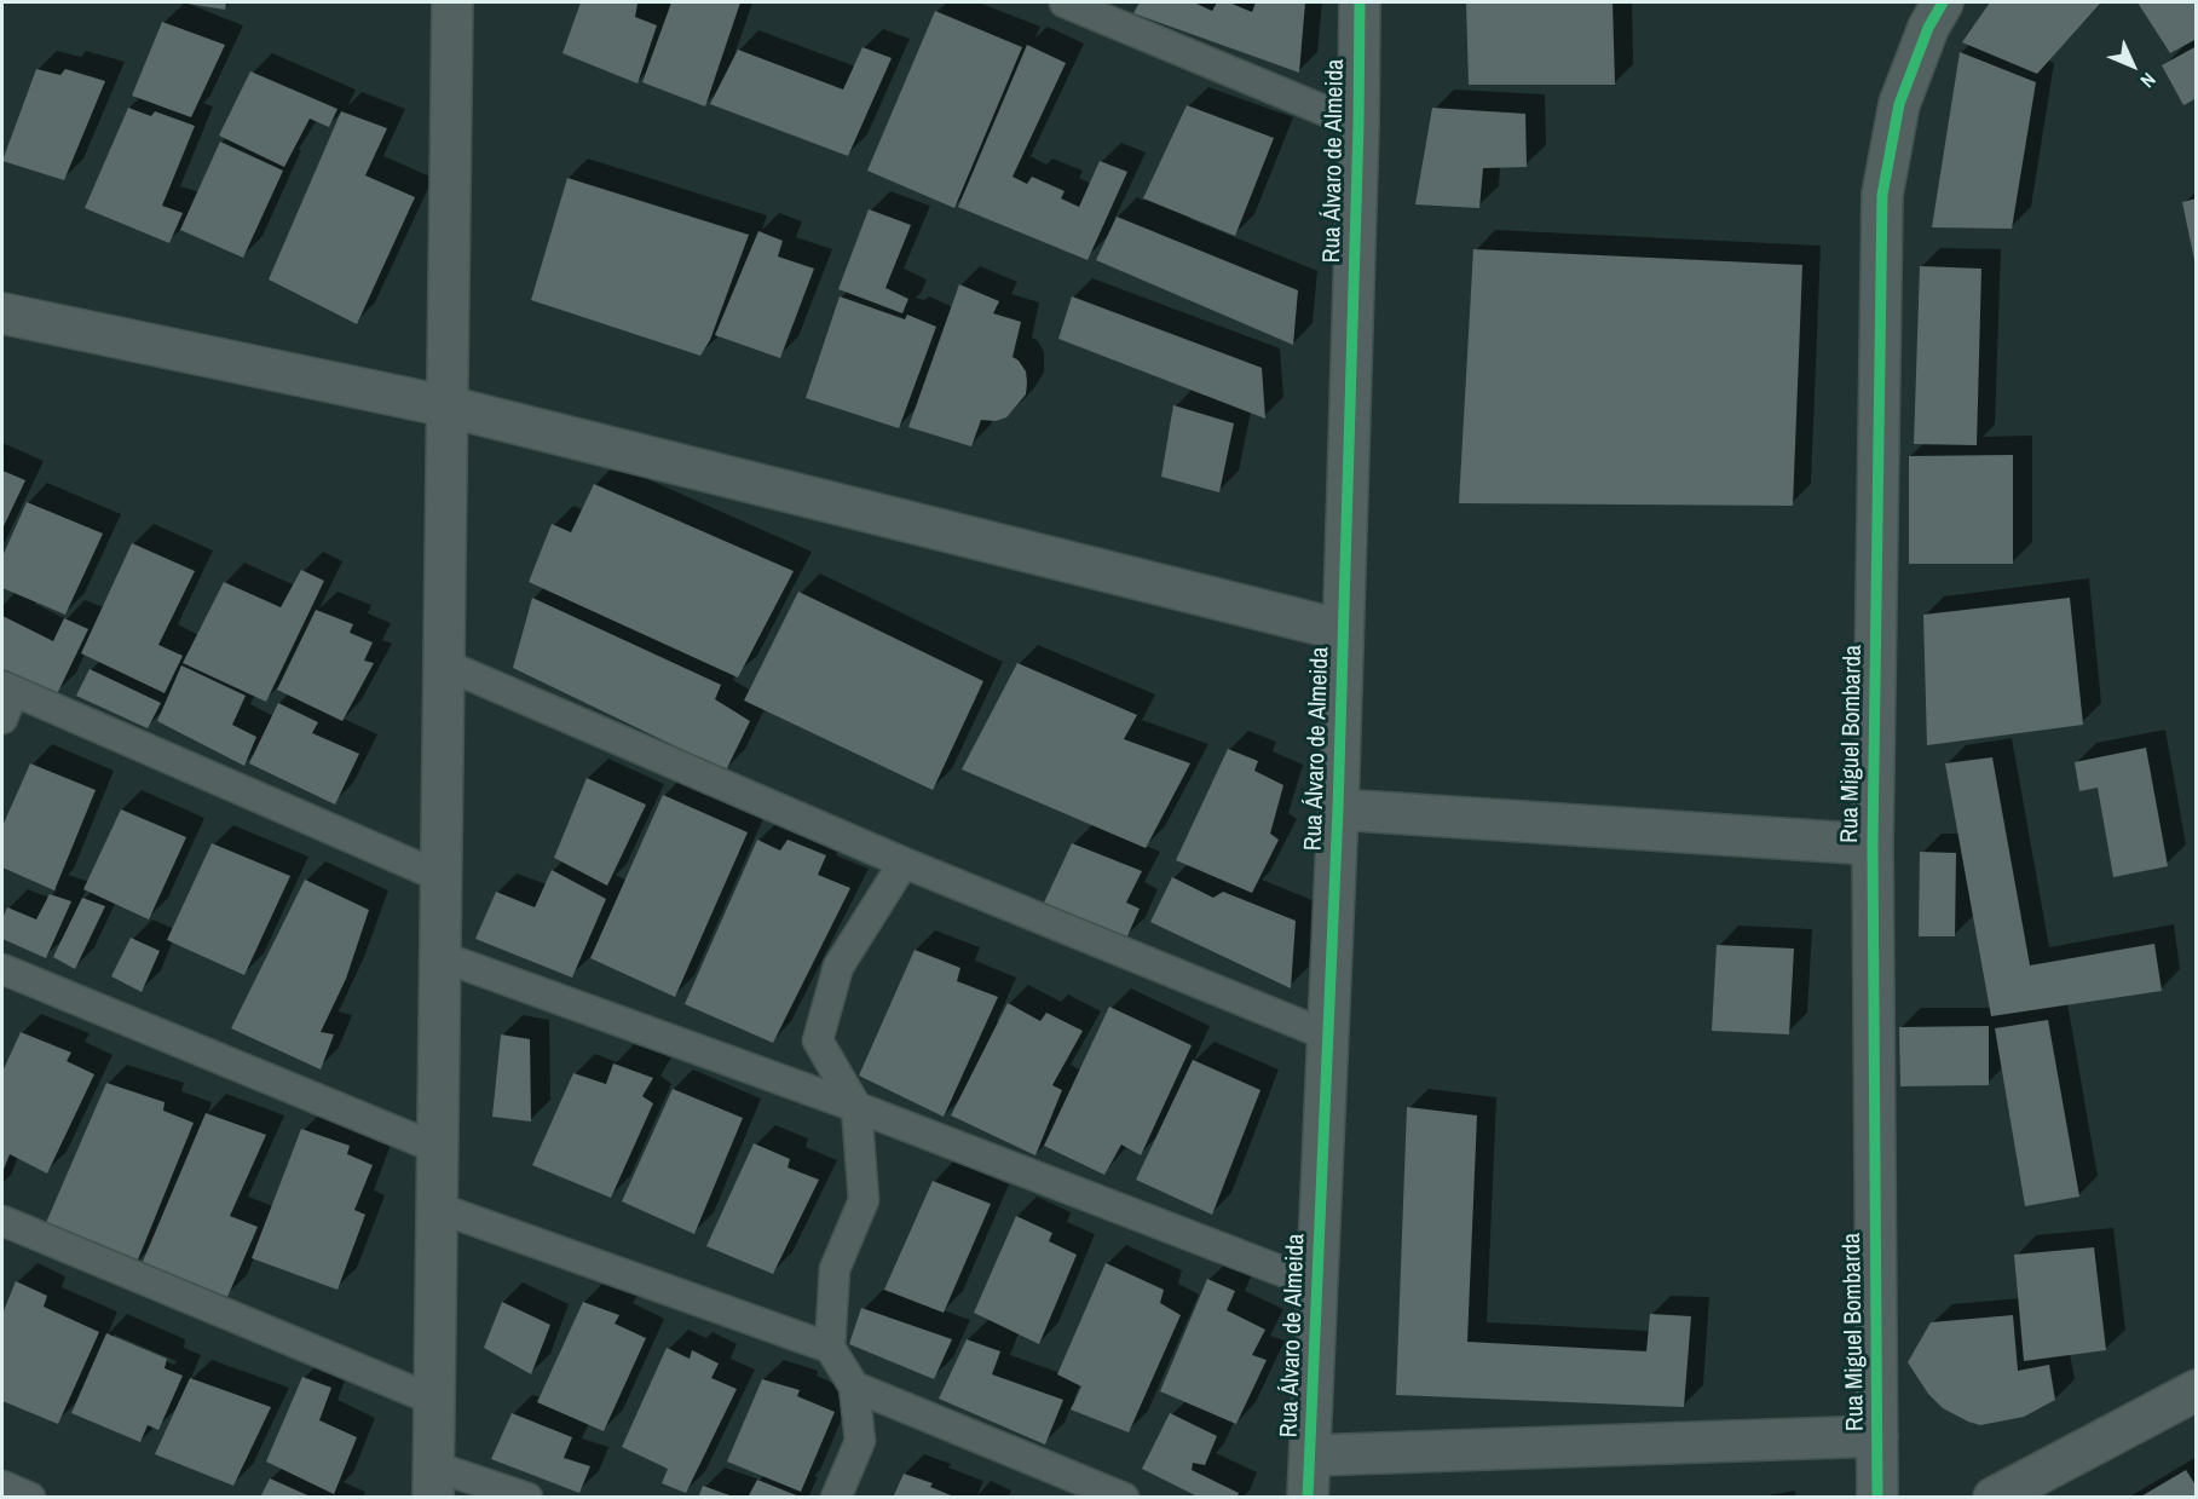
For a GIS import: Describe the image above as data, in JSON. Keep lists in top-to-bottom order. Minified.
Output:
{"streets":{"street":["Rua Álvaro de Almeida","Rua Miguel Bombarda"]},"north":"bottom right"}
